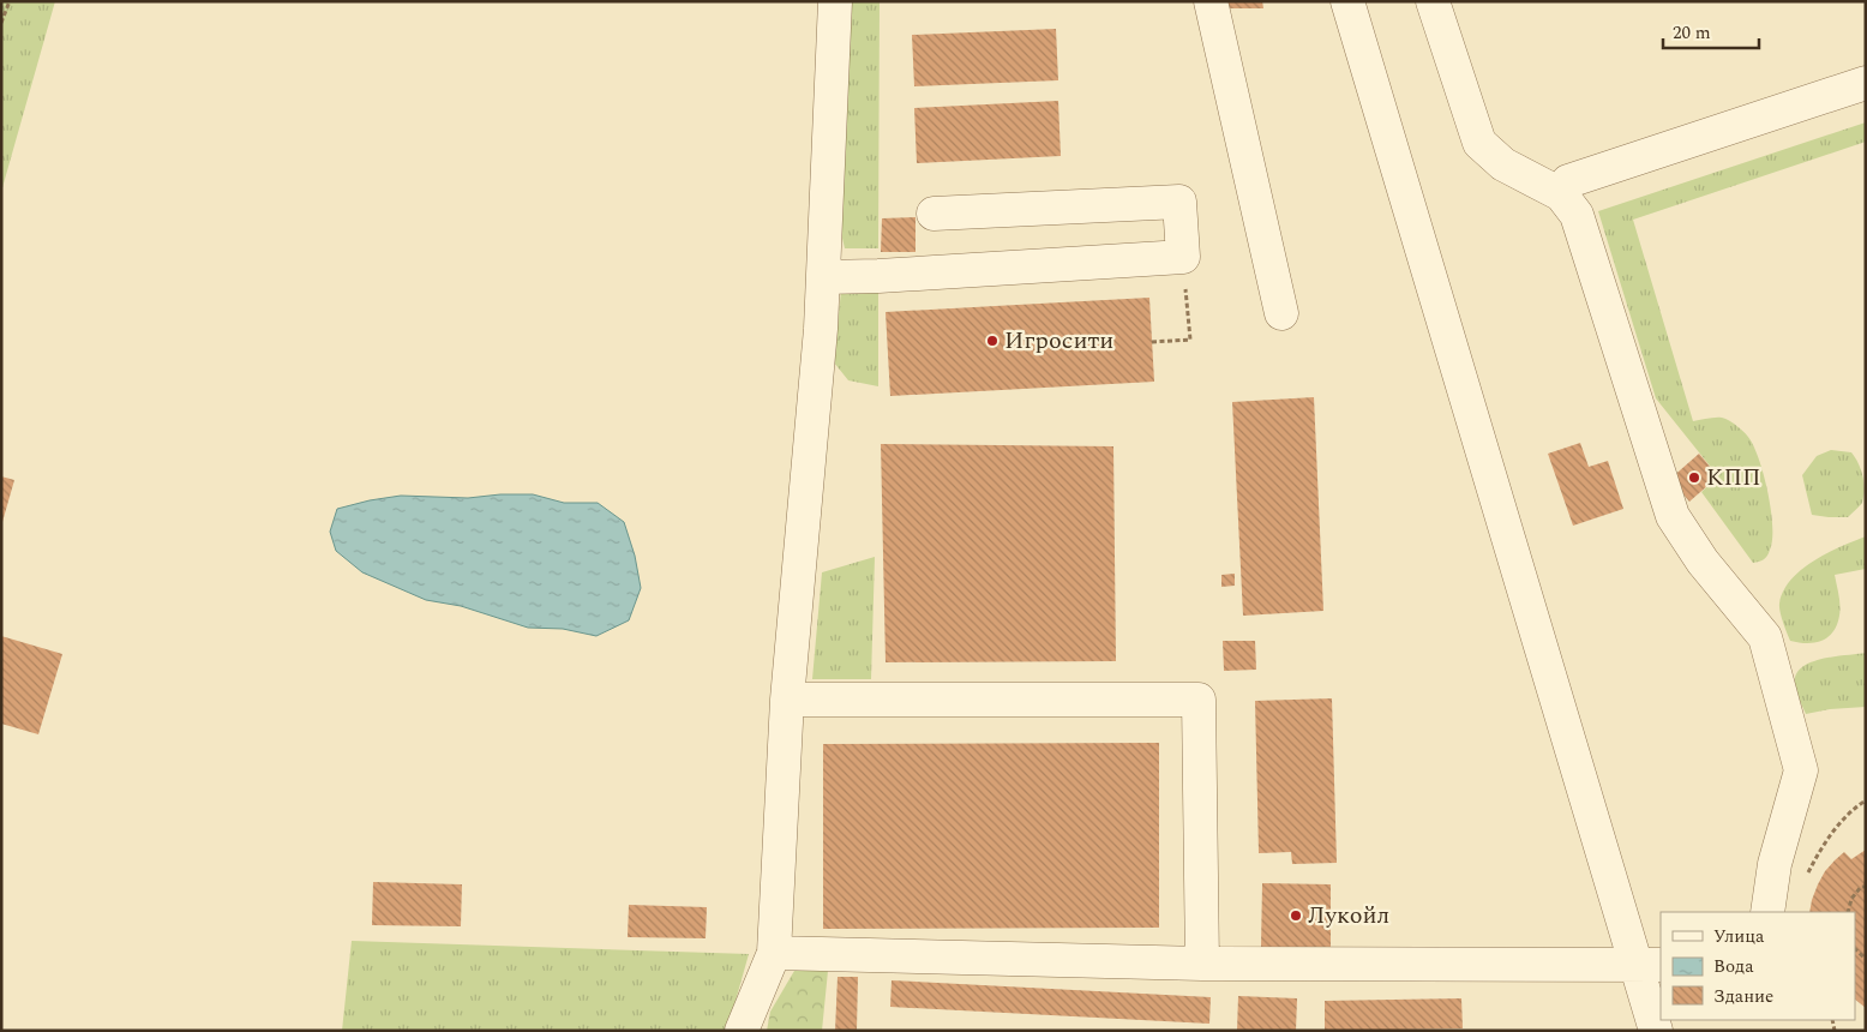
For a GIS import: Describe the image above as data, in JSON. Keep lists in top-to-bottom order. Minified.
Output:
{"places":["Игросити","КПП","Лукойл"],"legend":["Улица","Вода","Здание"],"scale_bar":"20 m"}
